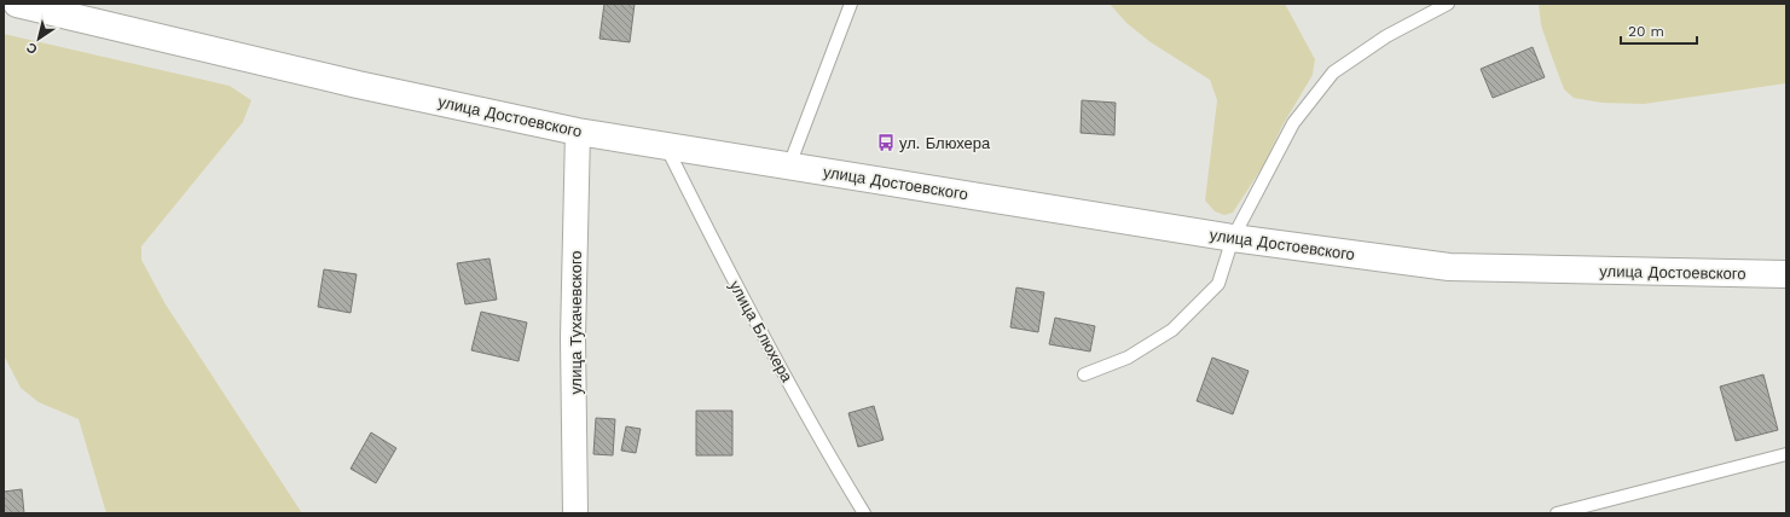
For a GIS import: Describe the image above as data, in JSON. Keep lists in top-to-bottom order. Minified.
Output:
{"streets":{"main road":["улица Достоевского"],"street":["улица Тухачевского"],"lane":["улица Блюхера"]},"crossings":[["улица Достоевского","улица Тухачевского"],["улица Достоевского","улица Блюхера"]],"places":{"bus stop":["ул. Блюхера"]},"scale_bar":"20 m","north":"bottom left"}
